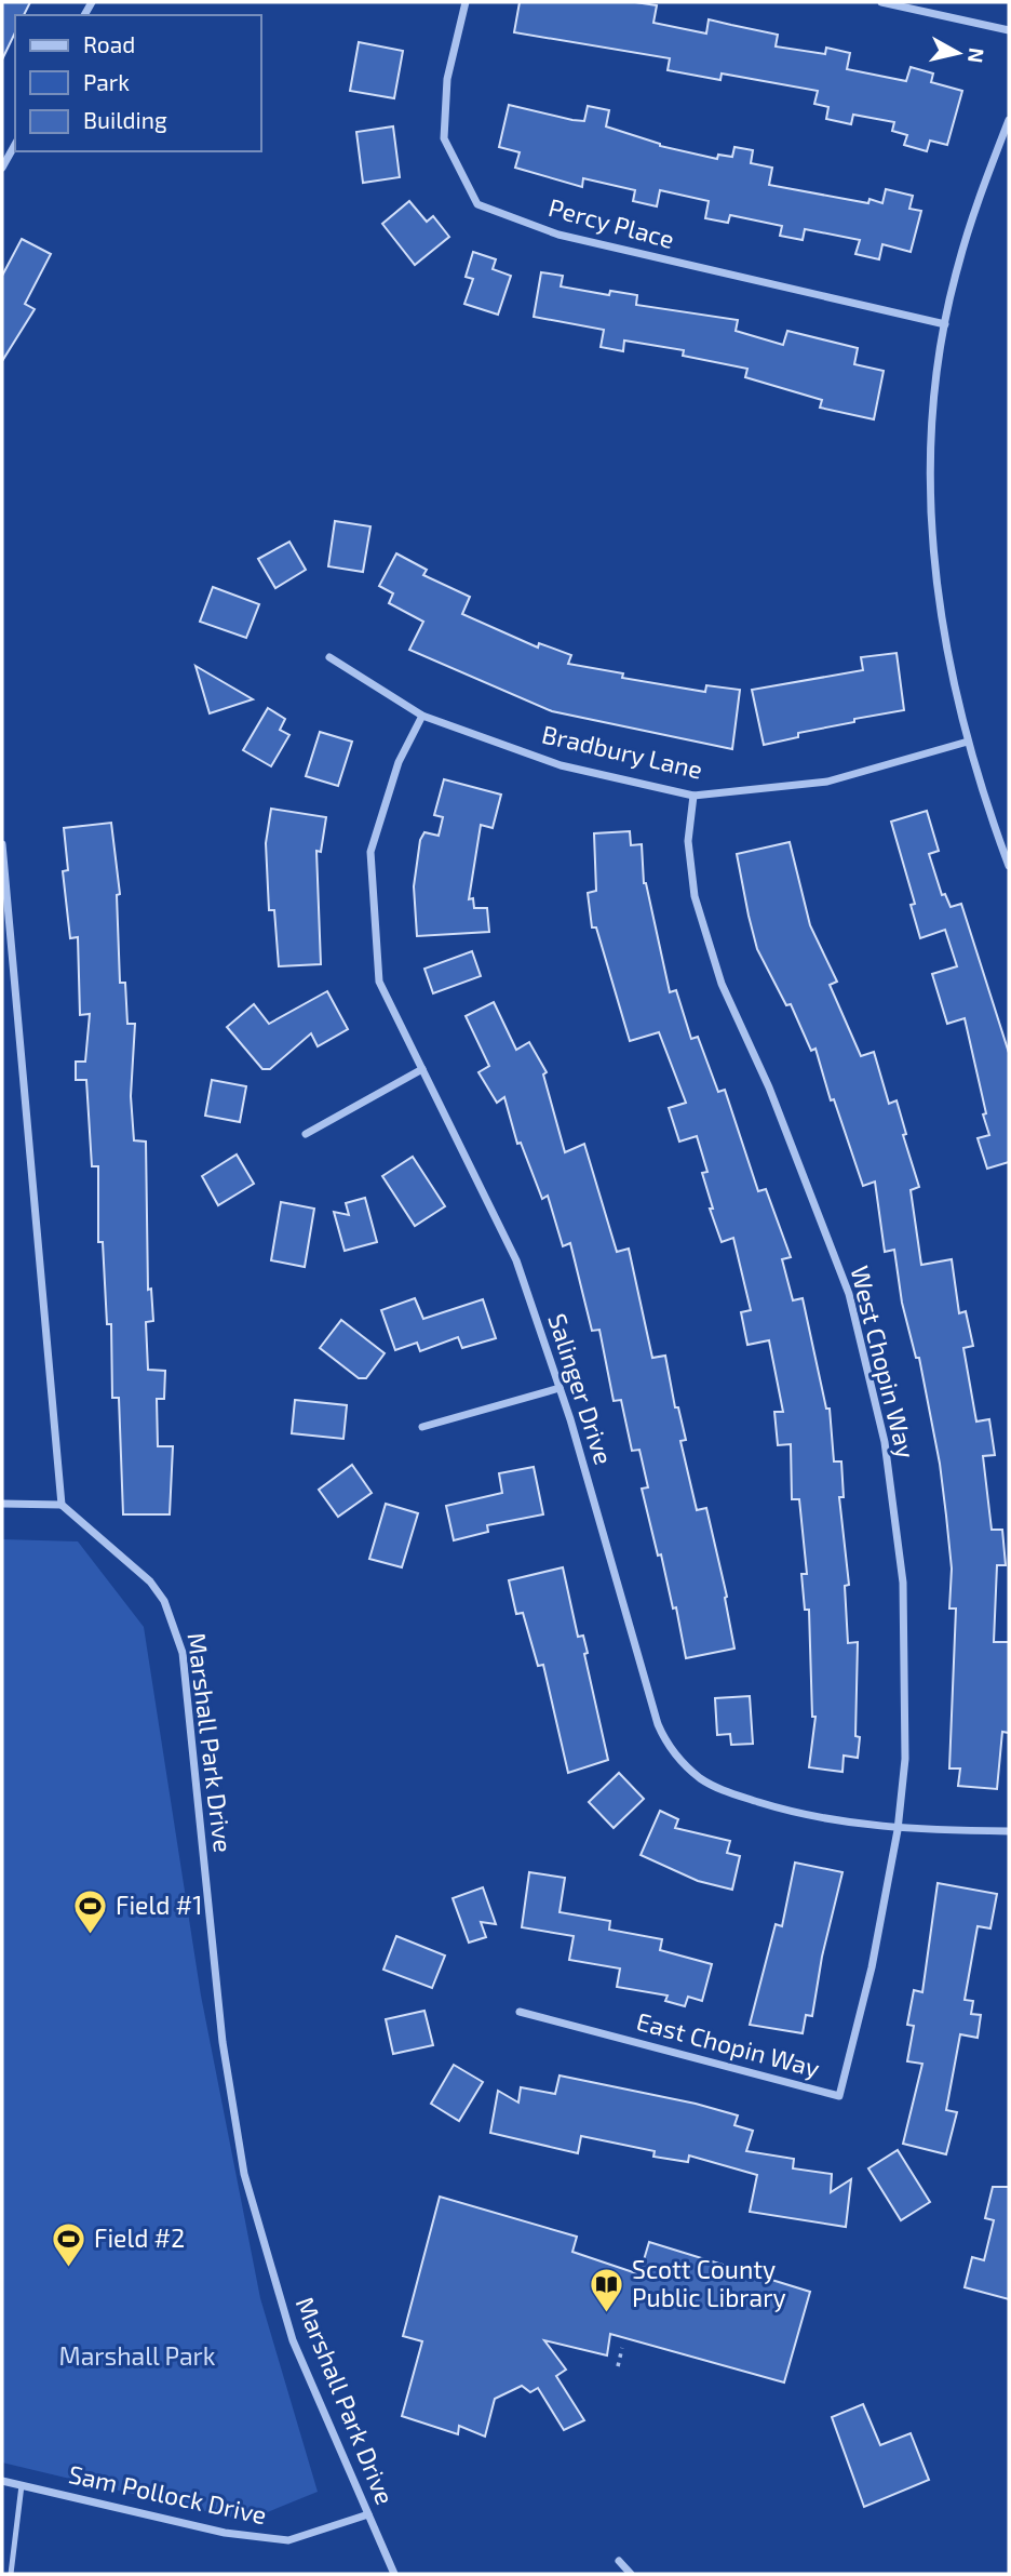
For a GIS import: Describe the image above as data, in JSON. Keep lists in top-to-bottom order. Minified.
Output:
{"streets":{"street":["Percy Place","Bradbury Lane","West Chopin Way","Salinger Drive","Marshall Park Drive","East Chopin Way","Sam Pollock Drive"]},"crossings":[["Bradbury Lane","West Chopin Way"],["Bradbury Lane","Salinger Drive"],["West Chopin Way","Salinger Drive"],["West Chopin Way","East Chopin Way"],["Salinger Drive","East Chopin Way"],["Marshall Park Drive","Sam Pollock Drive"]],"parks":["Marshall Park"],"places":{"sports":["Field #1","Field #2"],"library":["Scott County Public Library"]},"legend":["Road","Park","Building"],"north":"right"}
